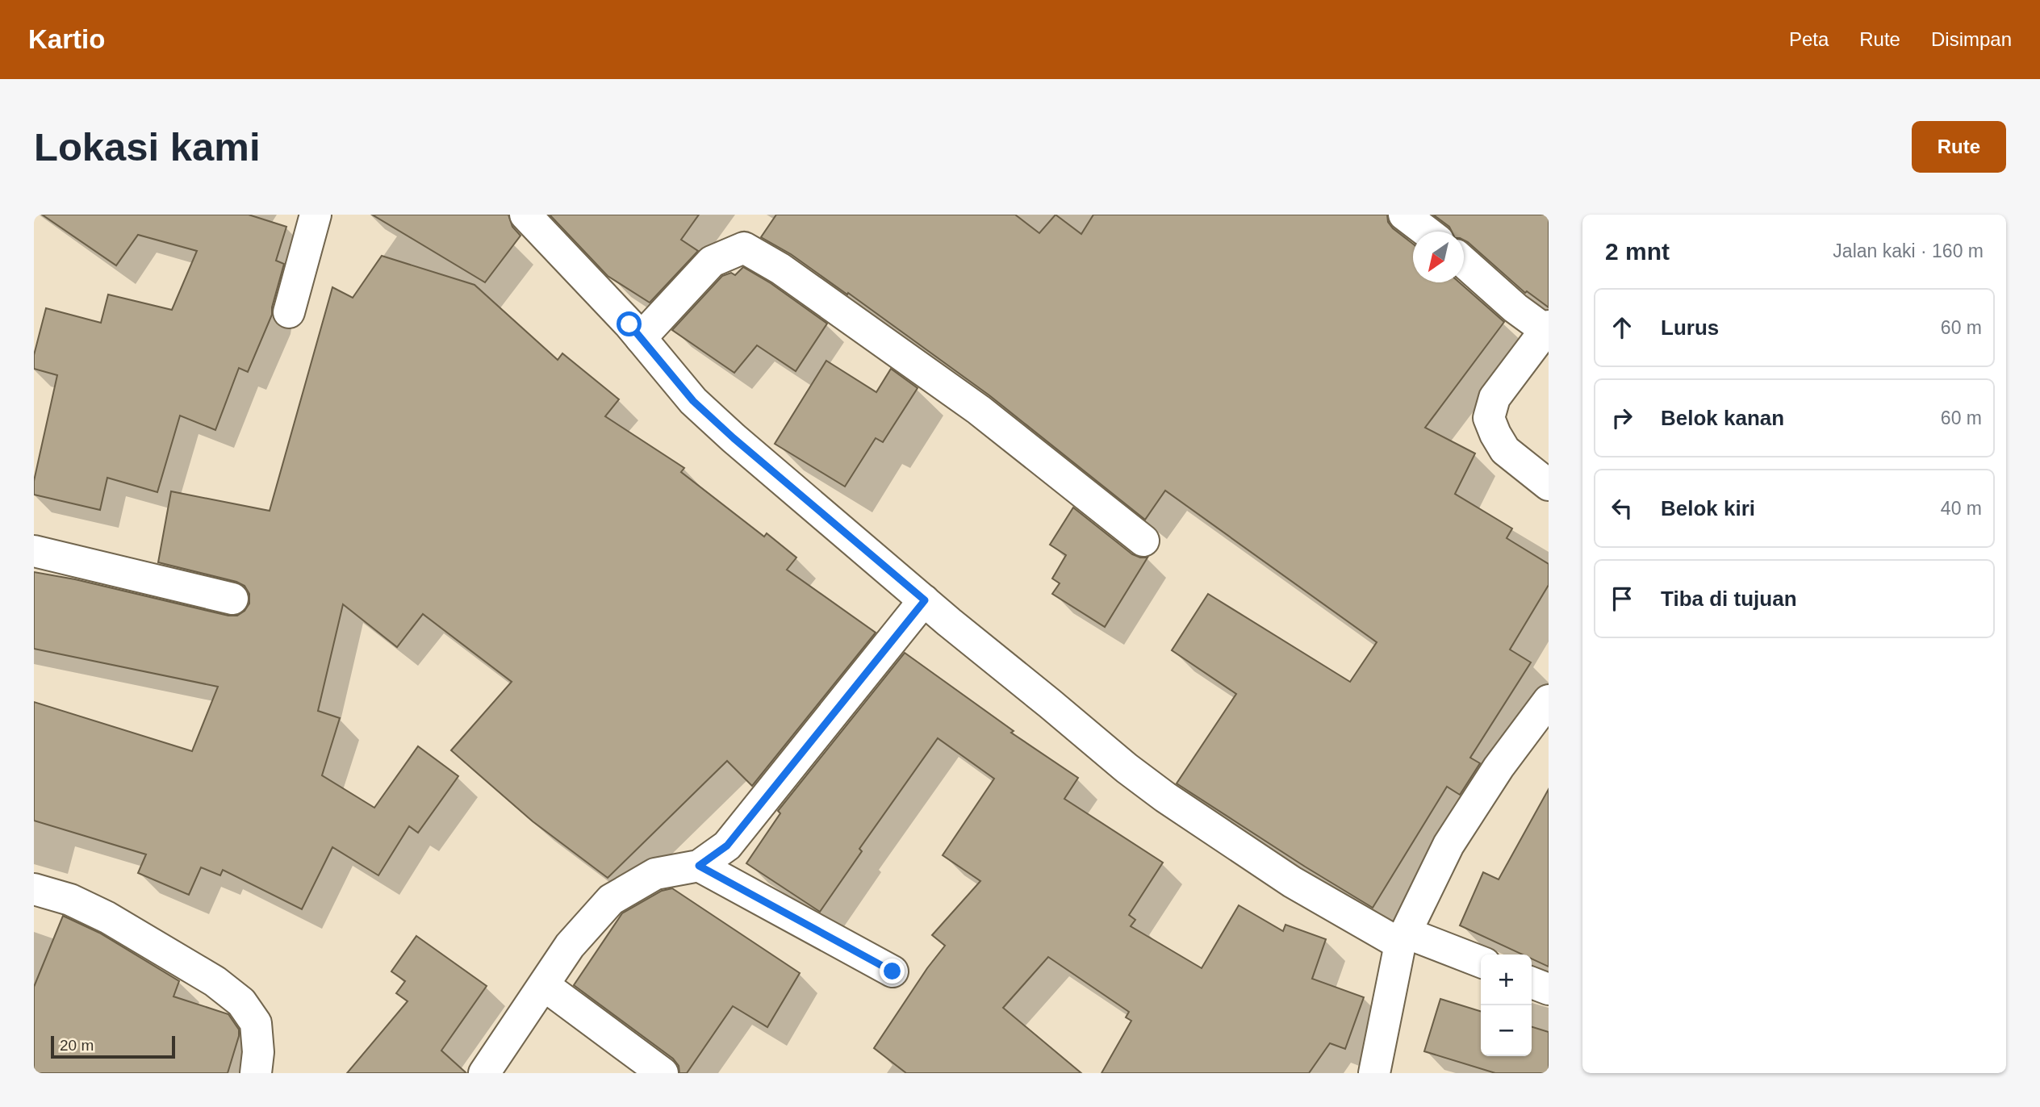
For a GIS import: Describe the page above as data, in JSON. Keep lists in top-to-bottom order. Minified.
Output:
{"scale_bar":"20 m","north":"bottom left","page":{"header":"Kartio","nav":["Peta","Rute","Disimpan"],"buttons":"Rute","title":"Lokasi kami","heading":["2 mnt","Jalan kaki · 160 m"],"list":[["Lurus","60 m"],["Belok kanan","60 m"],["Belok kiri","40 m"],"Tiba di tujuan"],"map_buttons":["+","−"],"scale":"20 m"}}
